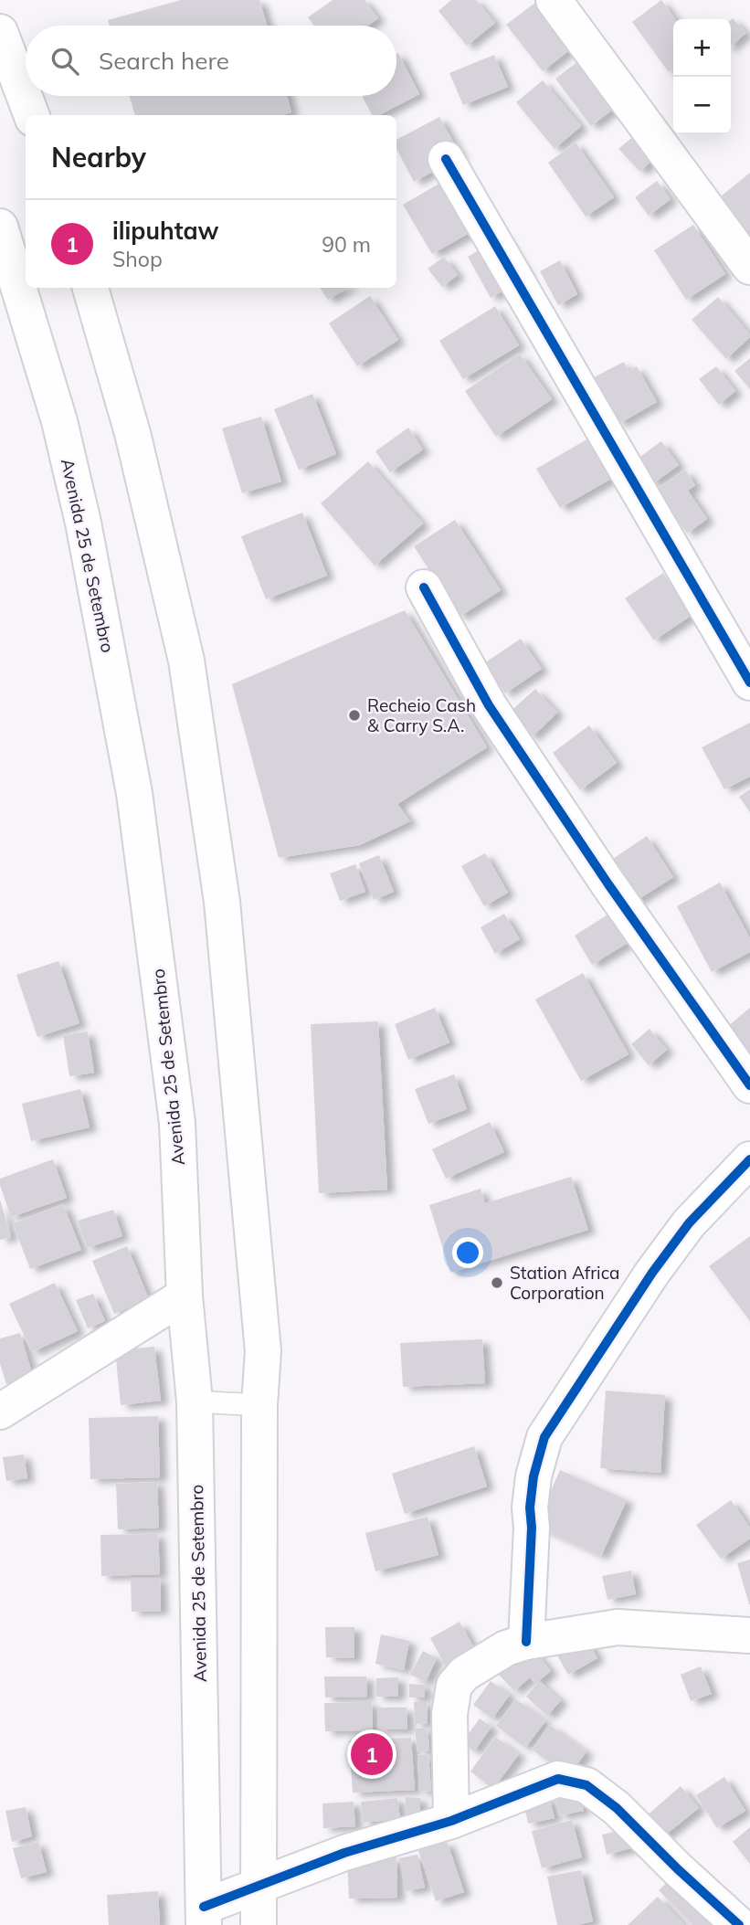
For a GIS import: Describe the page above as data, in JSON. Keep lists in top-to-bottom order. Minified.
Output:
{"streets":{"main road":["Avenida 25 de Setembro"]},"places":["Recheio Cash & Carry S.A.","Station Africa Corporation"],"page":{"map_buttons":["+","−"],"search":"Search here","heading":"Nearby","list":[{"mark":"1","name":"ilipuhtaw","note":"Shop","value":"90 m"}],"pins":"1"}}
